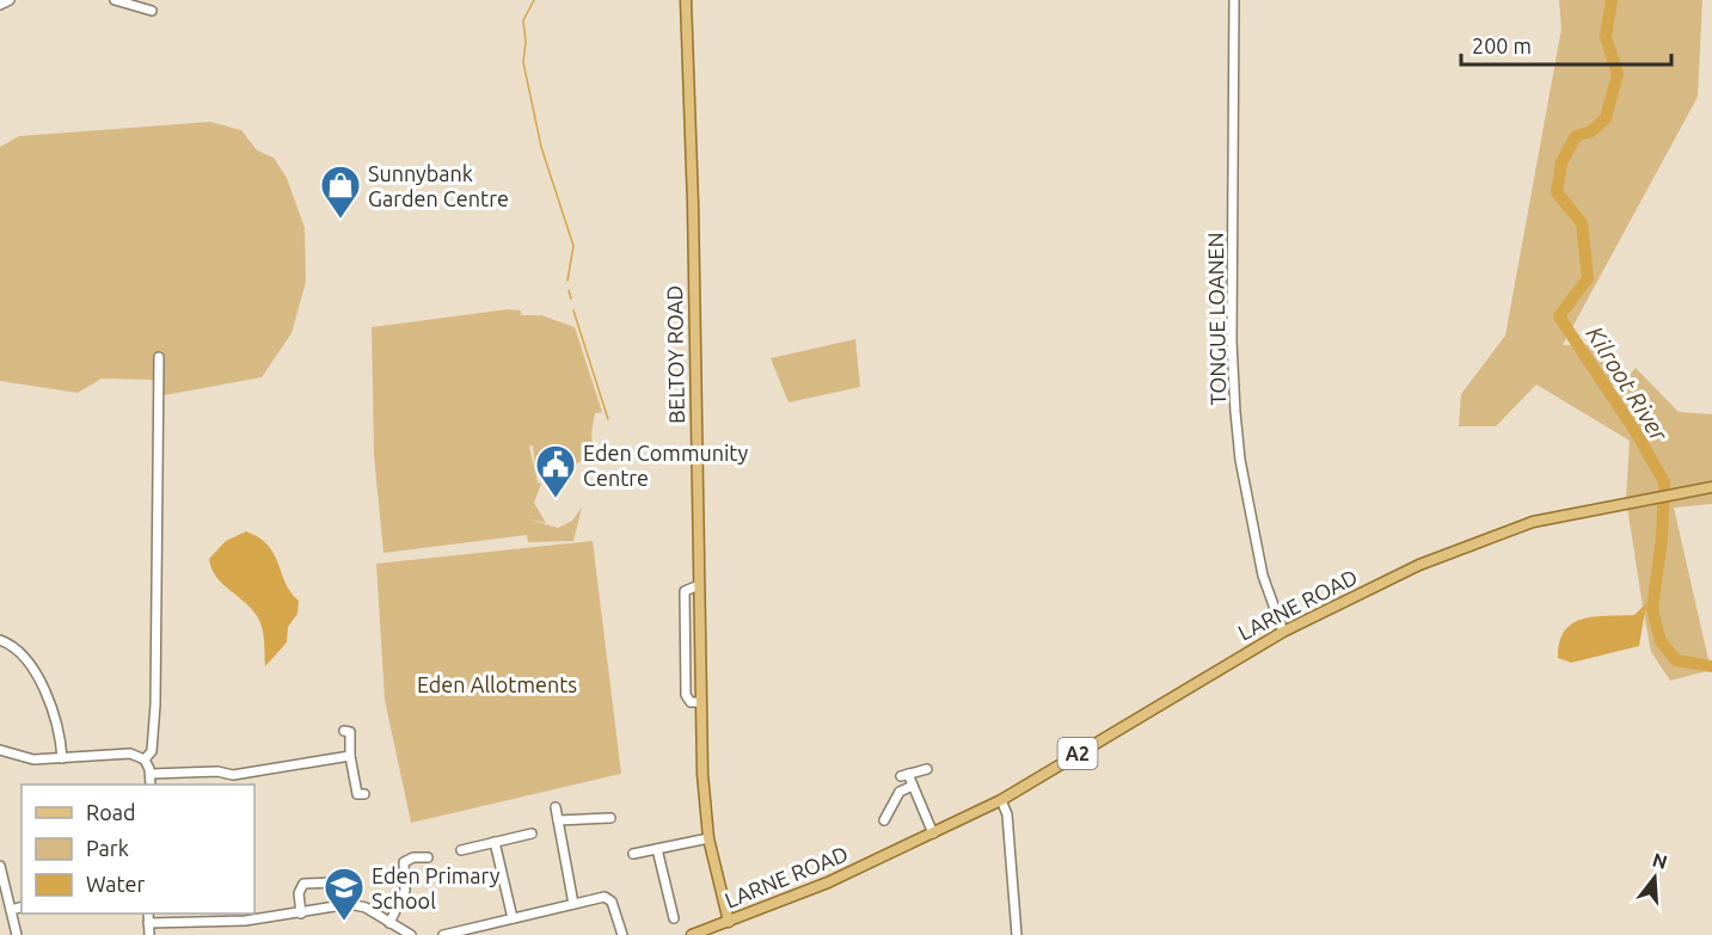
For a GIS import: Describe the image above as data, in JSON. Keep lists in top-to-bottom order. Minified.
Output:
{"streets":{"main road":["BELTOY ROAD","LARNE ROAD","A2"],"street":["TONGUE LOANEN"]},"crossings":[["TONGUE LOANEN","LARNE ROAD"],["BELTOY ROAD","LARNE ROAD"]],"water":["Kilroot River"],"parks":["Eden Allotments"],"places":{"shop":["Sunnybank Garden Centre"],"public building":["Eden Community Centre"],"school or university":["Eden Primary School"]},"legend":["Road","Park","Water"],"scale_bar":"200 m","north":"top"}
